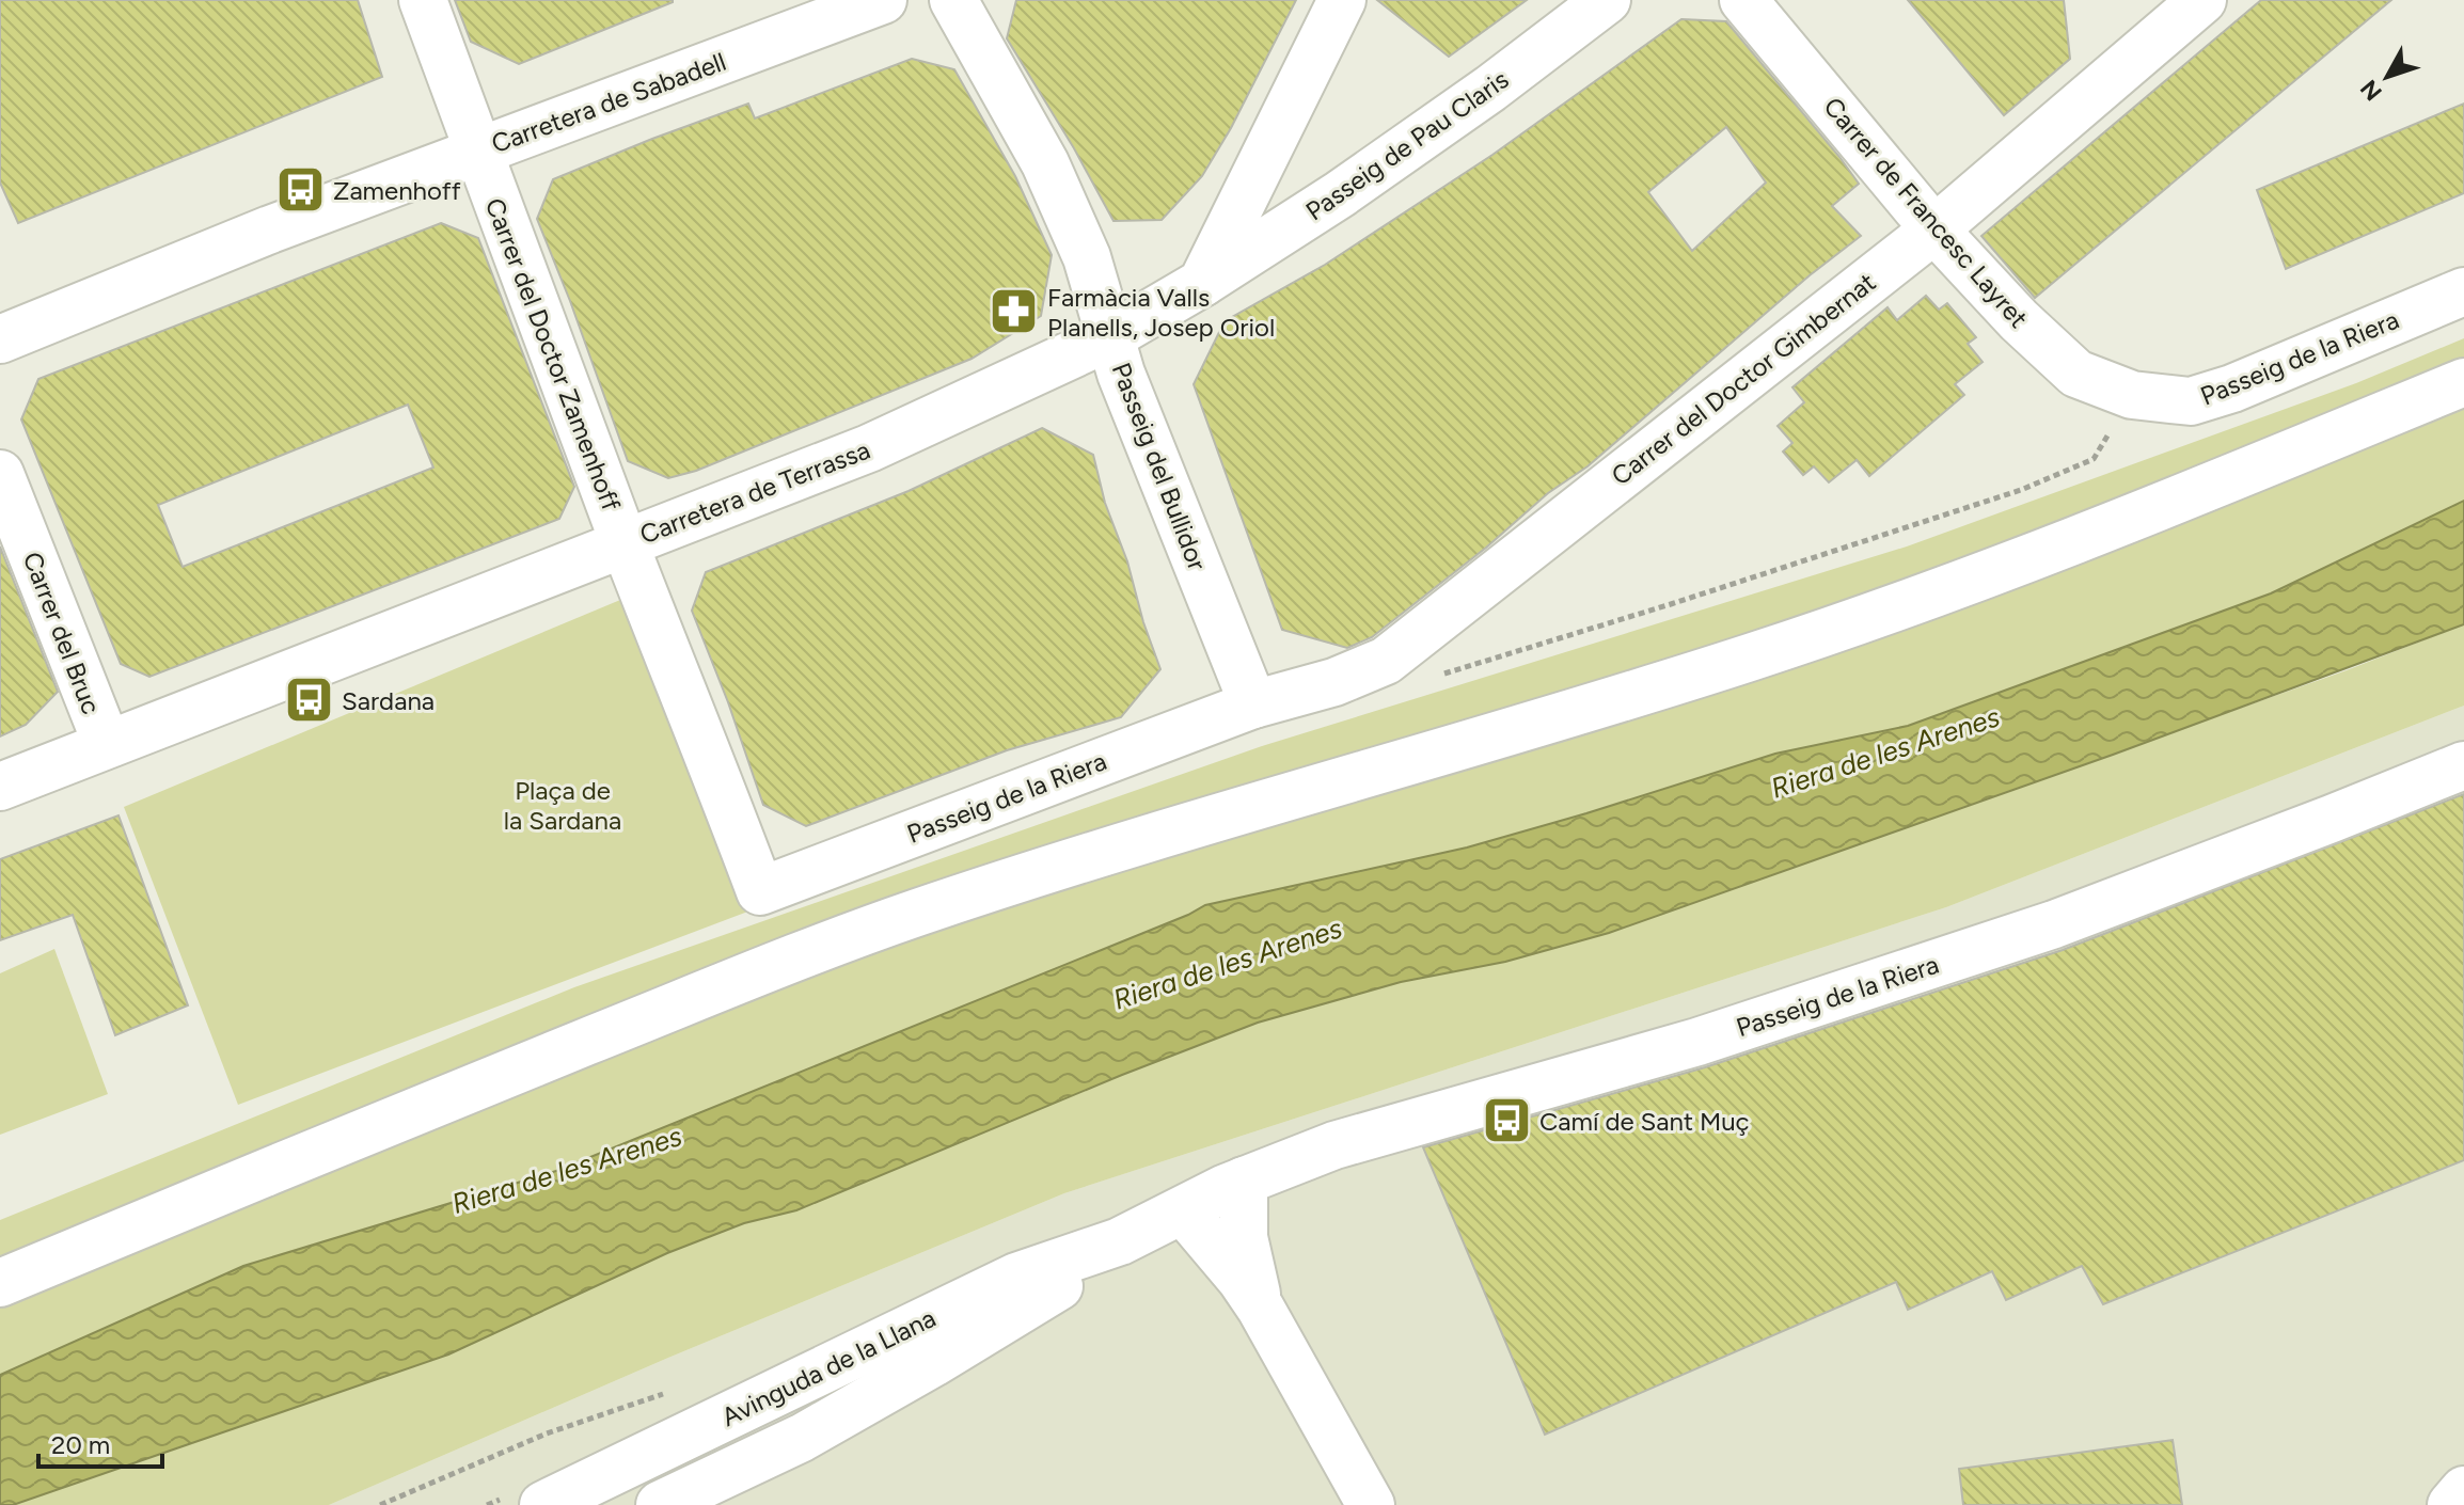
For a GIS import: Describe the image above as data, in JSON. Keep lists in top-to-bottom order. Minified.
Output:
{"streets":{"street":["Carretera de Sabadell","Passeig de Pau Claris","Carrer de Francesc Layret","Carrer del Doctor Zamenhoff","Passeig de la Riera","Carrer del Doctor Gimbernat","Passeig del Bullidor","Carretera de Terrassa","Carrer del Bruc","Avinguda de la Llana"]},"crossings":[["Carretera de Sabadell","Carrer del Doctor Zamenhoff"],["Passeig de Pau Claris","Carretera de Terrassa"],["Carrer de Francesc Layret","Passeig de la Riera"],["Carrer de Francesc Layret","Carrer del Doctor Gimbernat"],["Carrer del Doctor Zamenhoff","Passeig de la Riera"],["Carrer del Doctor Zamenhoff","Carretera de Terrassa"],["Passeig de la Riera","Carrer del Doctor Gimbernat"],["Passeig de la Riera","Passeig del Bullidor"],["Passeig de la Riera","Avinguda de la Llana"],["Carrer del Doctor Gimbernat","Passeig del Bullidor"],["Passeig del Bullidor","Carretera de Terrassa"],["Carretera de Terrassa","Carrer del Bruc"]],"water":["Riera de les Arenes"],"parks":["Plaça de la Sardana"],"places":{"bus stop":["Zamenhoff","Sardana","Camí de Sant Muç"],"pharmacy":["Farmàcia Valls Planells, Josep Oriol"]},"scale_bar":"20 m","north":"bottom left"}
